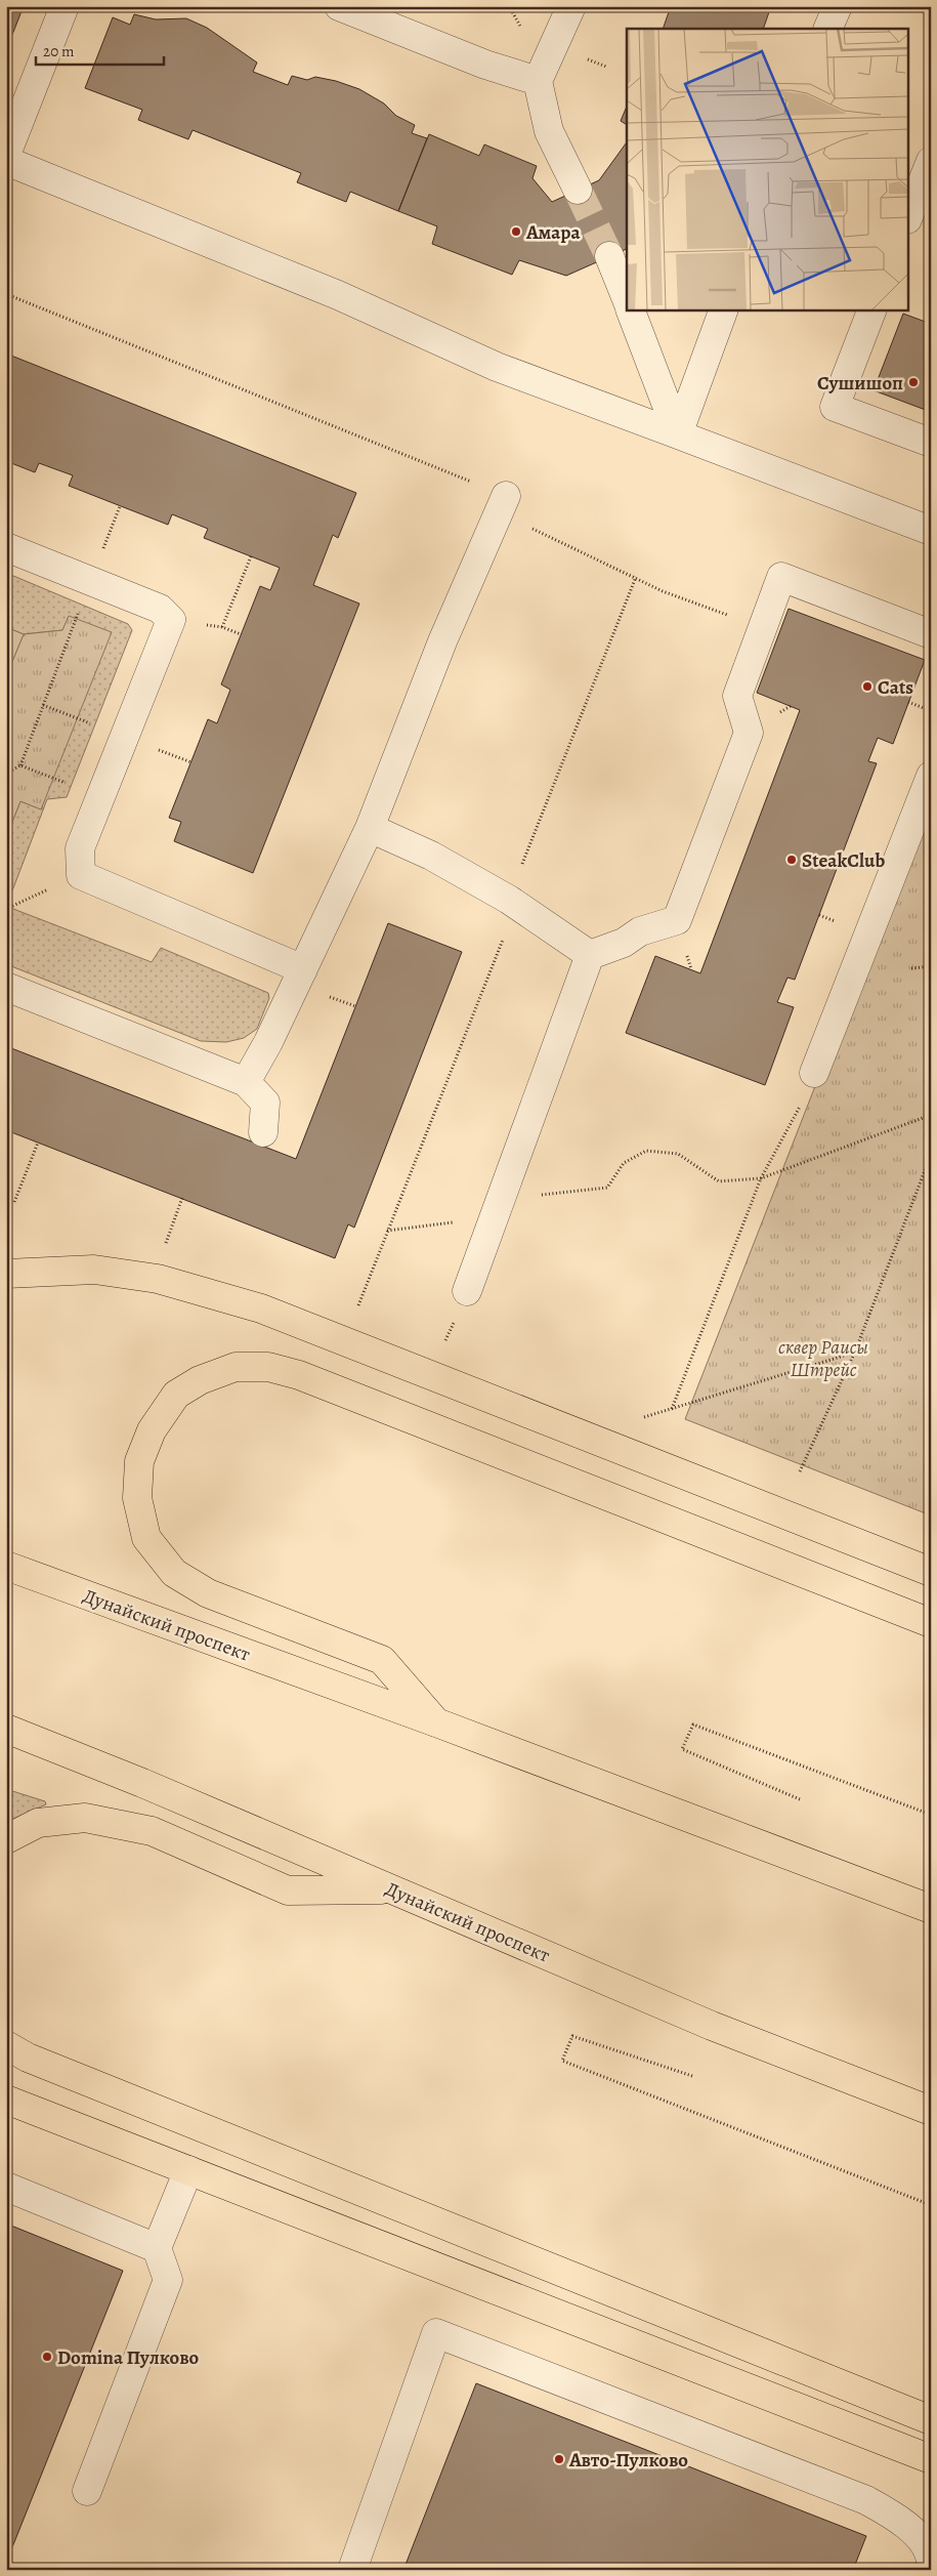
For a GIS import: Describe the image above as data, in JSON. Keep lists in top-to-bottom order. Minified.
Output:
{"streets":{"main road":["Дунайский проспект"]},"parks":["сквер Раисы Штрейс"],"places":["Амара","Сушишоп","Cats","SteakClub","Domina Пулково","Авто-Пулково"],"scale_bar":"20 m"}
